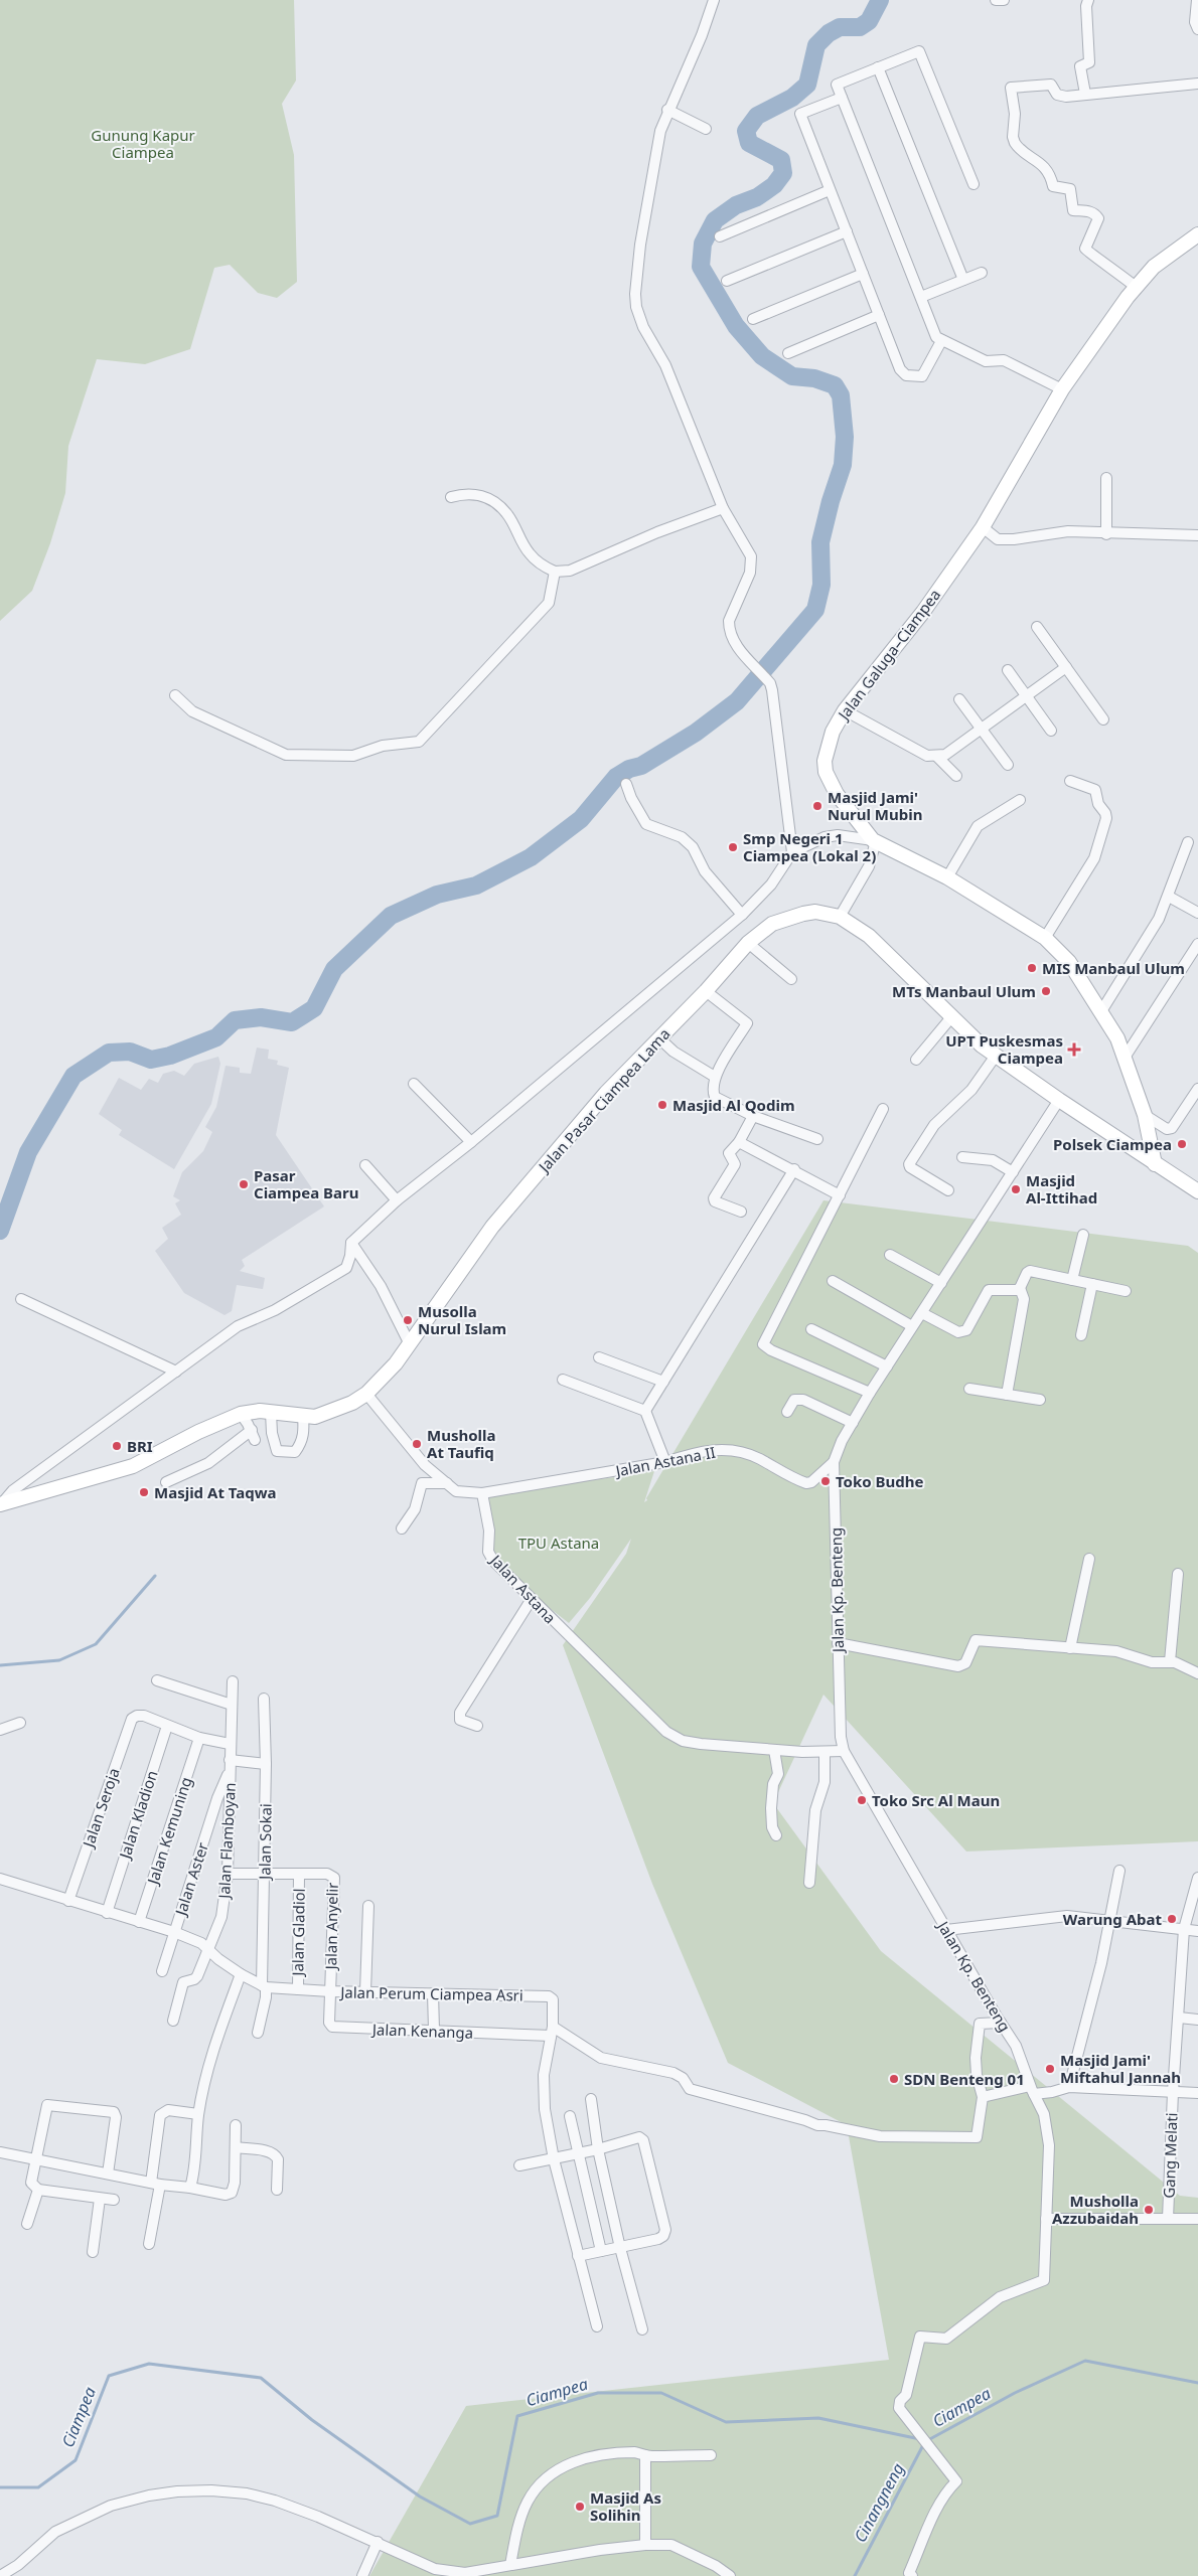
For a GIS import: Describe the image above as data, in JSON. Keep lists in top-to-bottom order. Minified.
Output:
{"streets":{"main road":["Jalan Galuga–Ciampea","Jalan Pasar Ciampea Lama"],"street":["Jalan Astana II","Jalan Astana","Jalan Kp. Benteng","Jalan Seroja","Jalan Kladion","Jalan Kemuning","Jalan Flamboyan","Jalan Sokai","Jalan Aster","Jalan Anyelir","Jalan Gladiol","Jalan Perum Ciampea Asri","Jalan Kenanga","Gang Melati"]},"crossings":[["Jalan Galuga–Ciampea","Jalan Pasar Ciampea Lama"],["Jalan Pasar Ciampea Lama","Jalan Kp. Benteng"],["Jalan Astana II","Jalan Astana"],["Jalan Astana II","Jalan Kp. Benteng"],["Jalan Astana","Jalan Kp. Benteng"],["Jalan Seroja","Jalan Kladion"],["Jalan Seroja","Jalan Perum Ciampea Asri"],["Jalan Kladion","Jalan Perum Ciampea Asri"],["Jalan Kemuning","Jalan Perum Ciampea Asri"],["Jalan Flamboyan","Jalan Aster"],["Jalan Flamboyan","Jalan Anyelir"],["Jalan Flamboyan","Jalan Perum Ciampea Asri"],["Jalan Sokai","Jalan Anyelir"],["Jalan Sokai","Jalan Perum Ciampea Asri"],["Jalan Aster","Jalan Perum Ciampea Asri"],["Jalan Anyelir","Jalan Gladiol"],["Jalan Anyelir","Jalan Perum Ciampea Asri"],["Jalan Anyelir","Jalan Kenanga"],["Jalan Gladiol","Jalan Perum Ciampea Asri"],["Jalan Perum Ciampea Asri","Jalan Kenanga"]],"water":["Ciampea","Cinangneng"],"parks":["Gunung Kapur Ciampea","TPU Astana"],"places":{"other":["Masjid Jami' Nurul Mubin","Smp Negeri 1 Ciampea (Lokal 2)","MIS Manbaul Ulum","MTs Manbaul Ulum","Masjid Al Qodim","Polsek Ciampea","Pasar Ciampea Baru","Masjid Al-Ittihad","Musolla Nurul Islam","Musholla At Taufiq","BRI","Toko Budhe","Masjid At Taqwa","Toko Src Al Maun","Warung Abat","Masjid Jami' Miftahul Jannah","SDN Benteng 01","Musholla Azzubaidah","Masjid As Solihin"],"health":["UPT Puskesmas Ciampea"]}}
